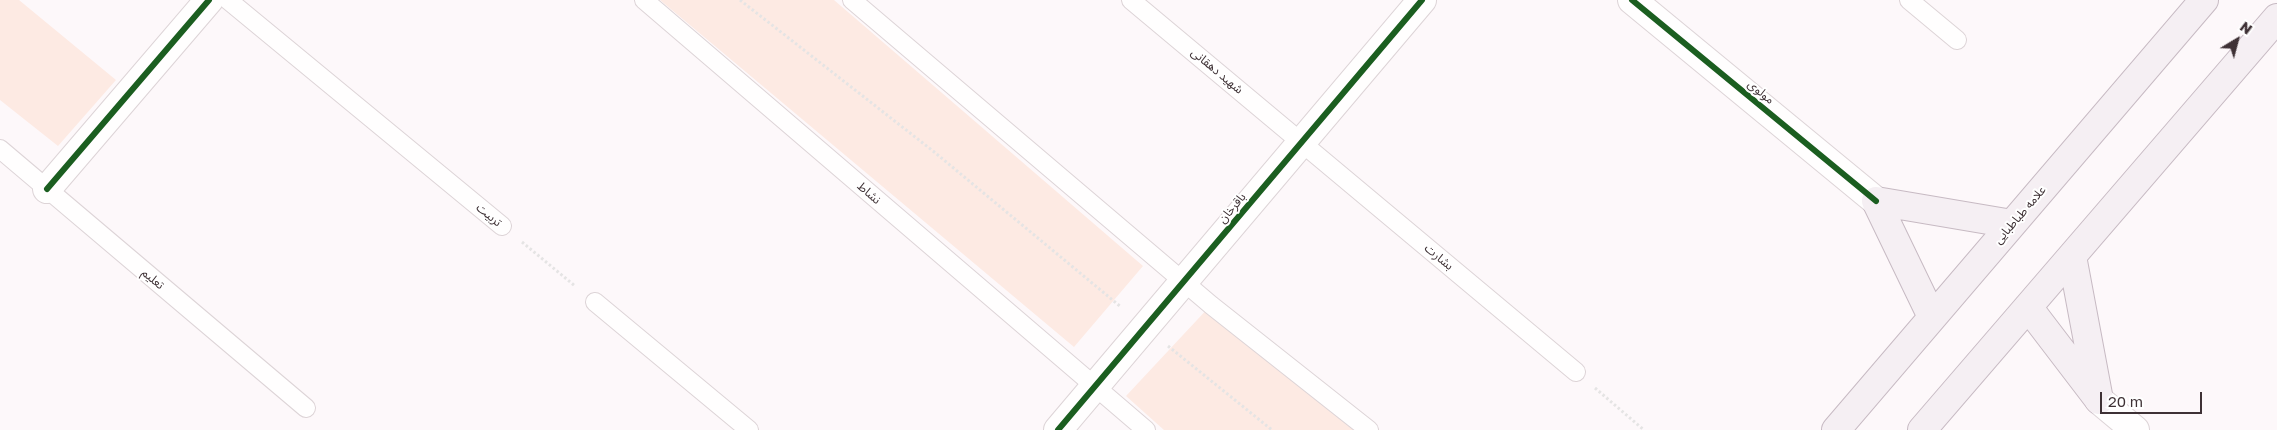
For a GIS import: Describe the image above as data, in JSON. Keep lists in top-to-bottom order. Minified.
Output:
{"streets":{"main road":["علامه طباطبایی"],"street":["مولوی","باقرخان"],"lane":["شهید دهقانی","نشاط","تربیت","بشارت","تعلیم"]},"crossings":[["شهید دهقانی","باقرخان"],["شهید دهقانی","بشارت"],["نشاط","باقرخان"],["باقرخان","بشارت"]],"scale_bar":"20 m","north":"top right"}
